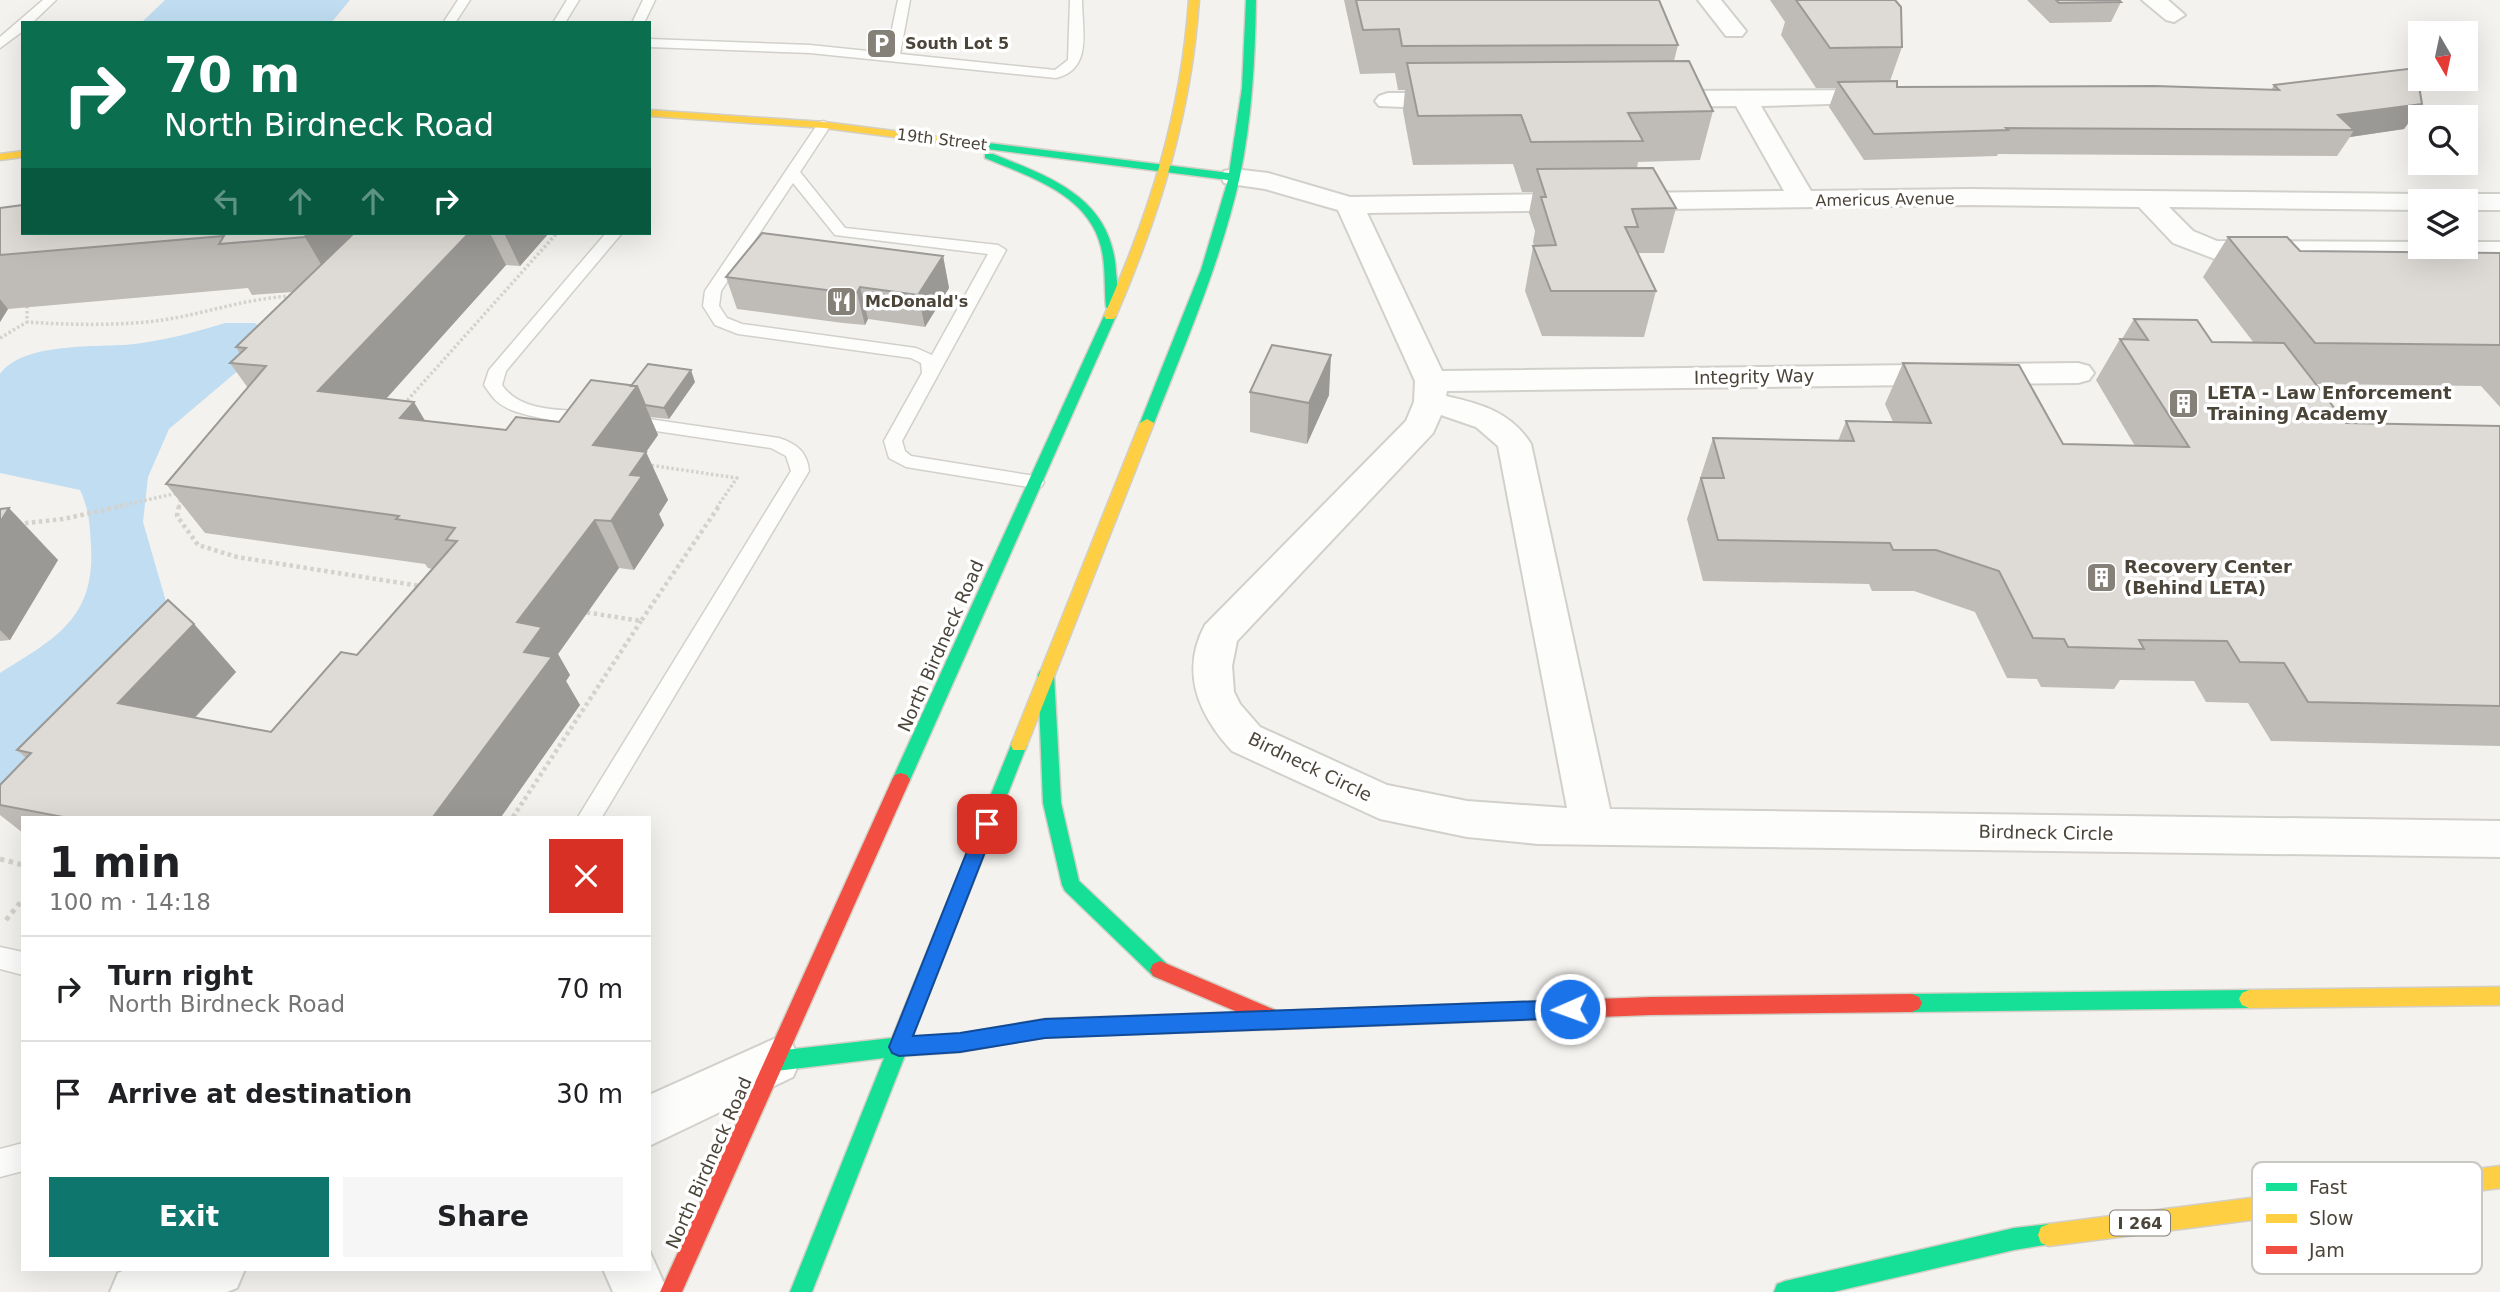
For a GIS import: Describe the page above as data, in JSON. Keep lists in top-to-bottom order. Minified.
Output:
{"streets":{"main road":["19th Street","North Birdneck Road","I 264"],"street":["Americus Avenue","Integrity Way","Birdneck Circle"]},"crossings":[["19th Street","North Birdneck Road"],["Integrity Way","Birdneck Circle"]],"places":{"parking":["South Lot 5"],"restaurant":["McDonald's"],"building":["LETA - Law Enforcement Training Academy","Recovery Center (Behind LETA)"]},"legend":["Fast","Slow","Jam"],"north":"bottom","page":{"turn":["70 m","North Birdneck Road"],"heading":["1 min","100 m · 14:18"],"list":[{"name":"Turn right","note":"North Birdneck Road","value":"70 m"},{"name":"Arrive at destination","value":"30 m"}],"buttons":["Exit","Share"]}}
